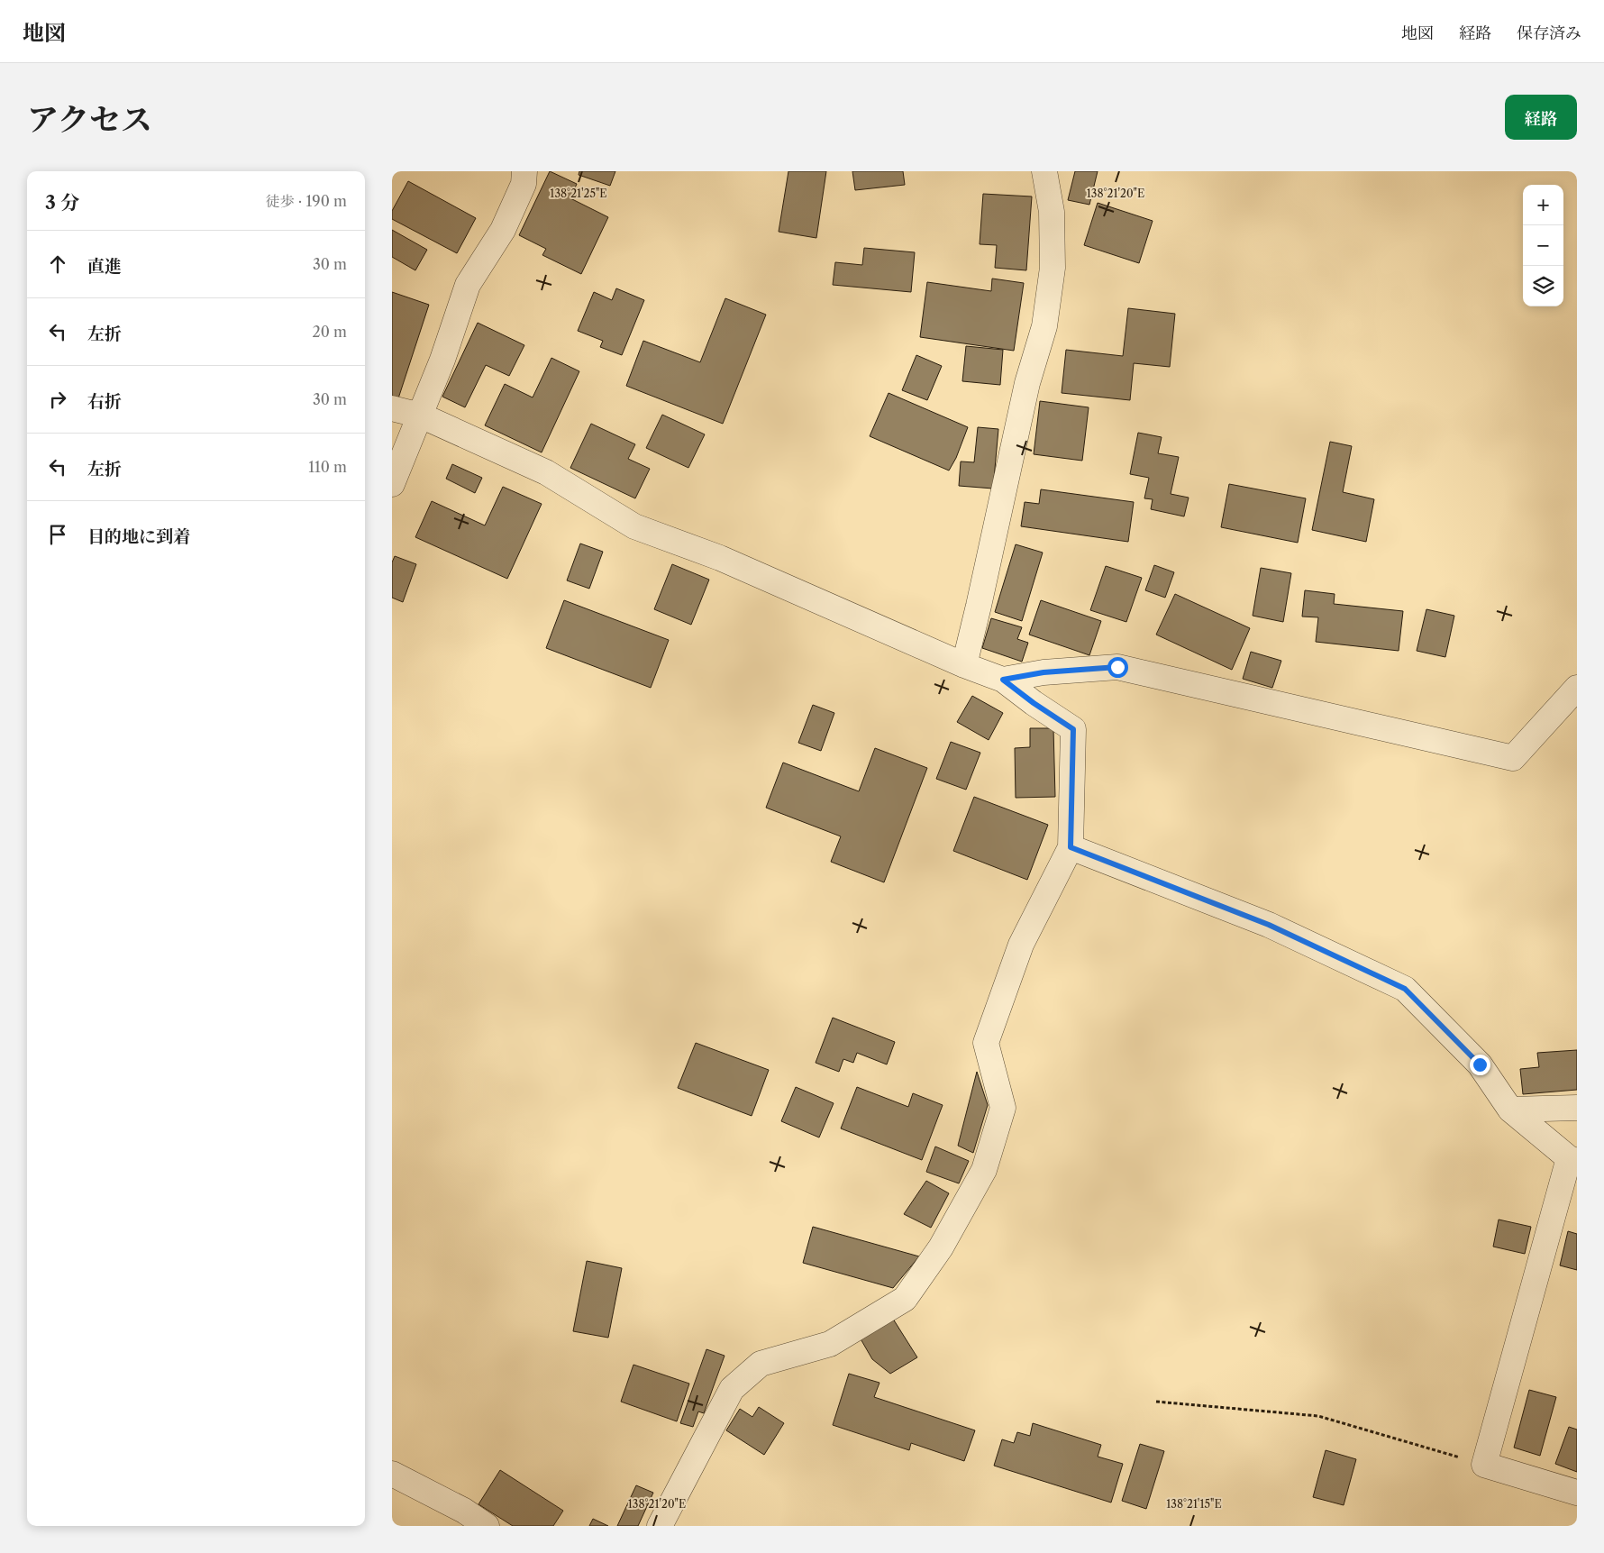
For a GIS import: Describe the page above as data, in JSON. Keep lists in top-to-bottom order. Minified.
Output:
{"page":{"header":"地図","nav":["地図","経路","保存済み"],"title":"アクセス","buttons":"経路","heading":["3 分","徒歩 · 190 m"],"map_buttons":["+","−"],"list":[["直進","30 m"],["左折","20 m"],["右折","30 m"],["左折","110 m"],"目的地に到着"]},"coordinates":["138°21'25\"E","138°21'20\"E","138°21'15\"E"]}
